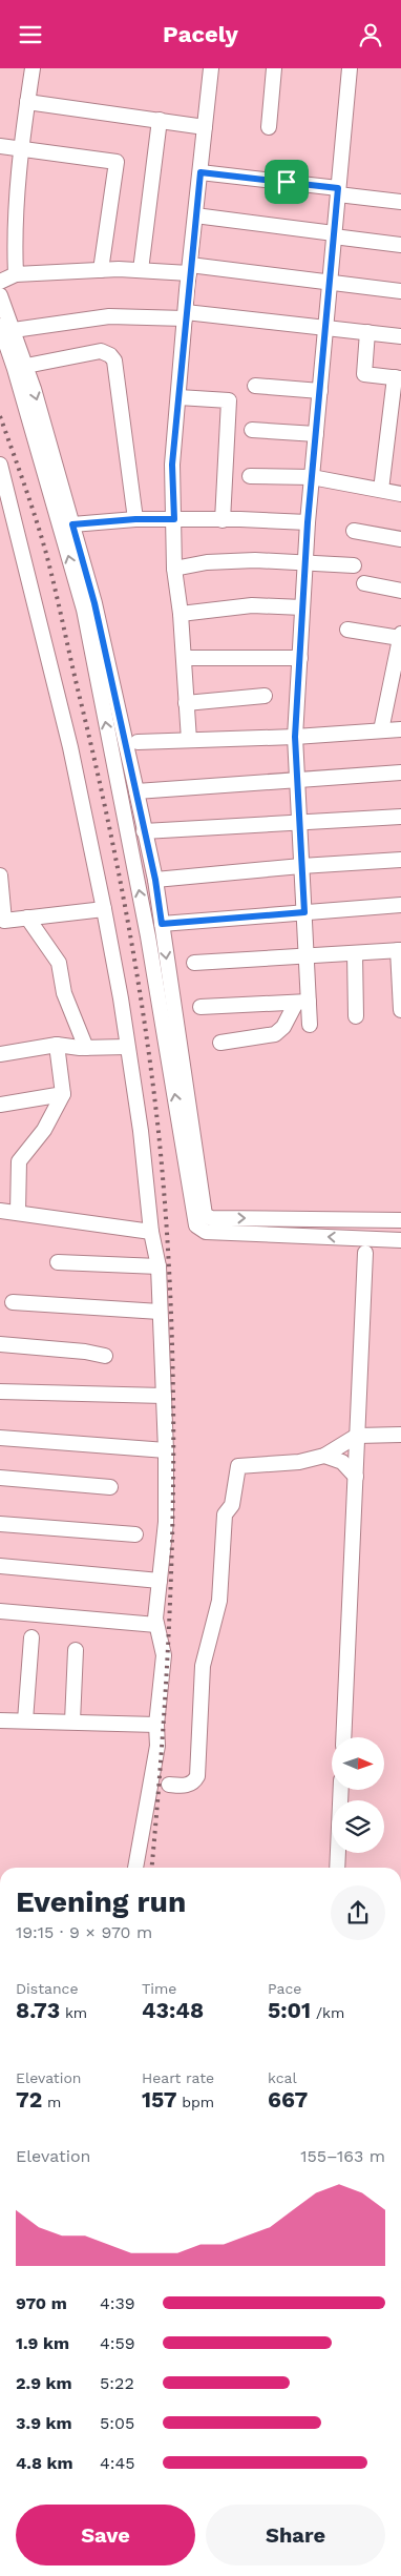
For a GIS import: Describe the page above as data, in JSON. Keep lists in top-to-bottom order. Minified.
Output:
{"north":"right","page":{"header":"Pacely","heading":["Evening run","19:15 · 9 × 970 m"],"stats":[["Distance","8.73 km"],["Time","43:48"],["Pace","5:01 /km"],["Elevation","72 m"],["Heart rate","157 bpm"],["kcal","667"]],"chart":["Elevation","155–163 m"],"list":[{"name":"970 m","note":"4:39"},{"name":"1.9 km","note":"4:59"},{"name":"2.9 km","note":"5:22"},{"name":"3.9 km","note":"5:05"},{"name":"4.8 km","note":"4:45"}],"buttons":["Save","Share"]}}
